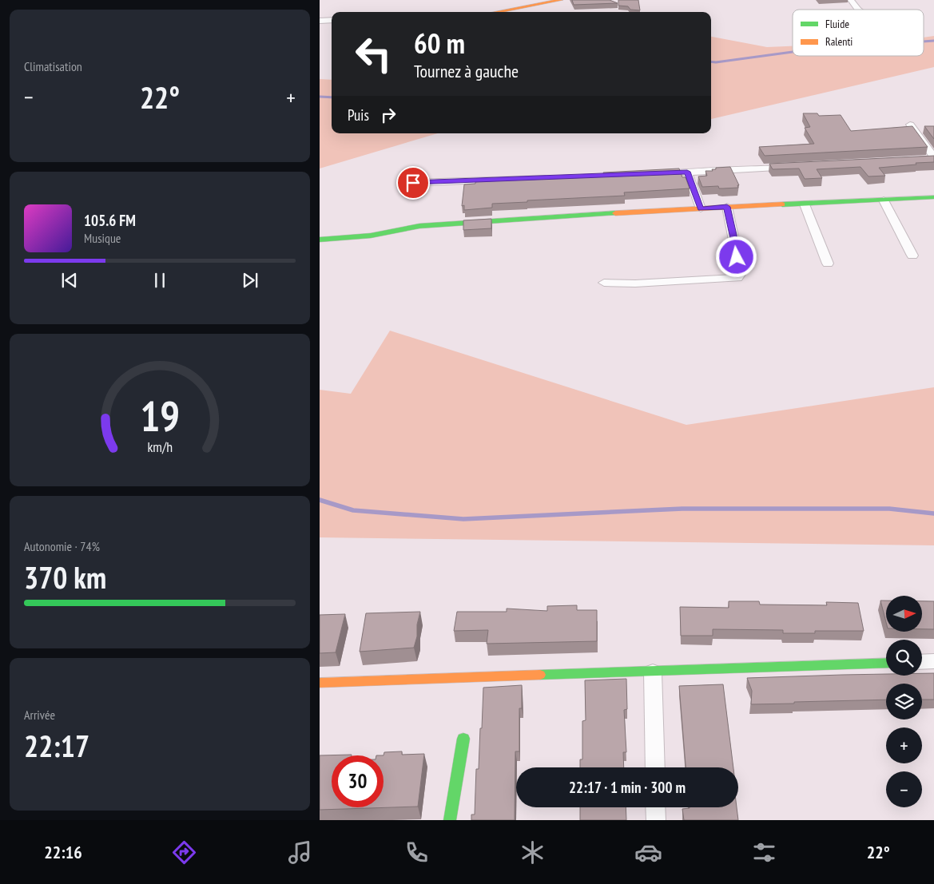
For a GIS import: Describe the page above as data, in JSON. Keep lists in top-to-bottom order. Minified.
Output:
{"legend":["Fluide","Ralenti"],"north":"right","page":{"tile":["Climatisation",["Autonomie · 74%","370 km"],["Arrivée","22:17"]],"turn":["60 m","Tournez à gauche"],"heat":["−","22°","+"],"then":"Puis","song":["105.6 FM","Musique"],"map_buttons":["+","−"],"limit":"30","trip":"22:17 · 1 min · 300 m","tabs":["22:16","22°"],"gauge":["19","km/h"]}}
